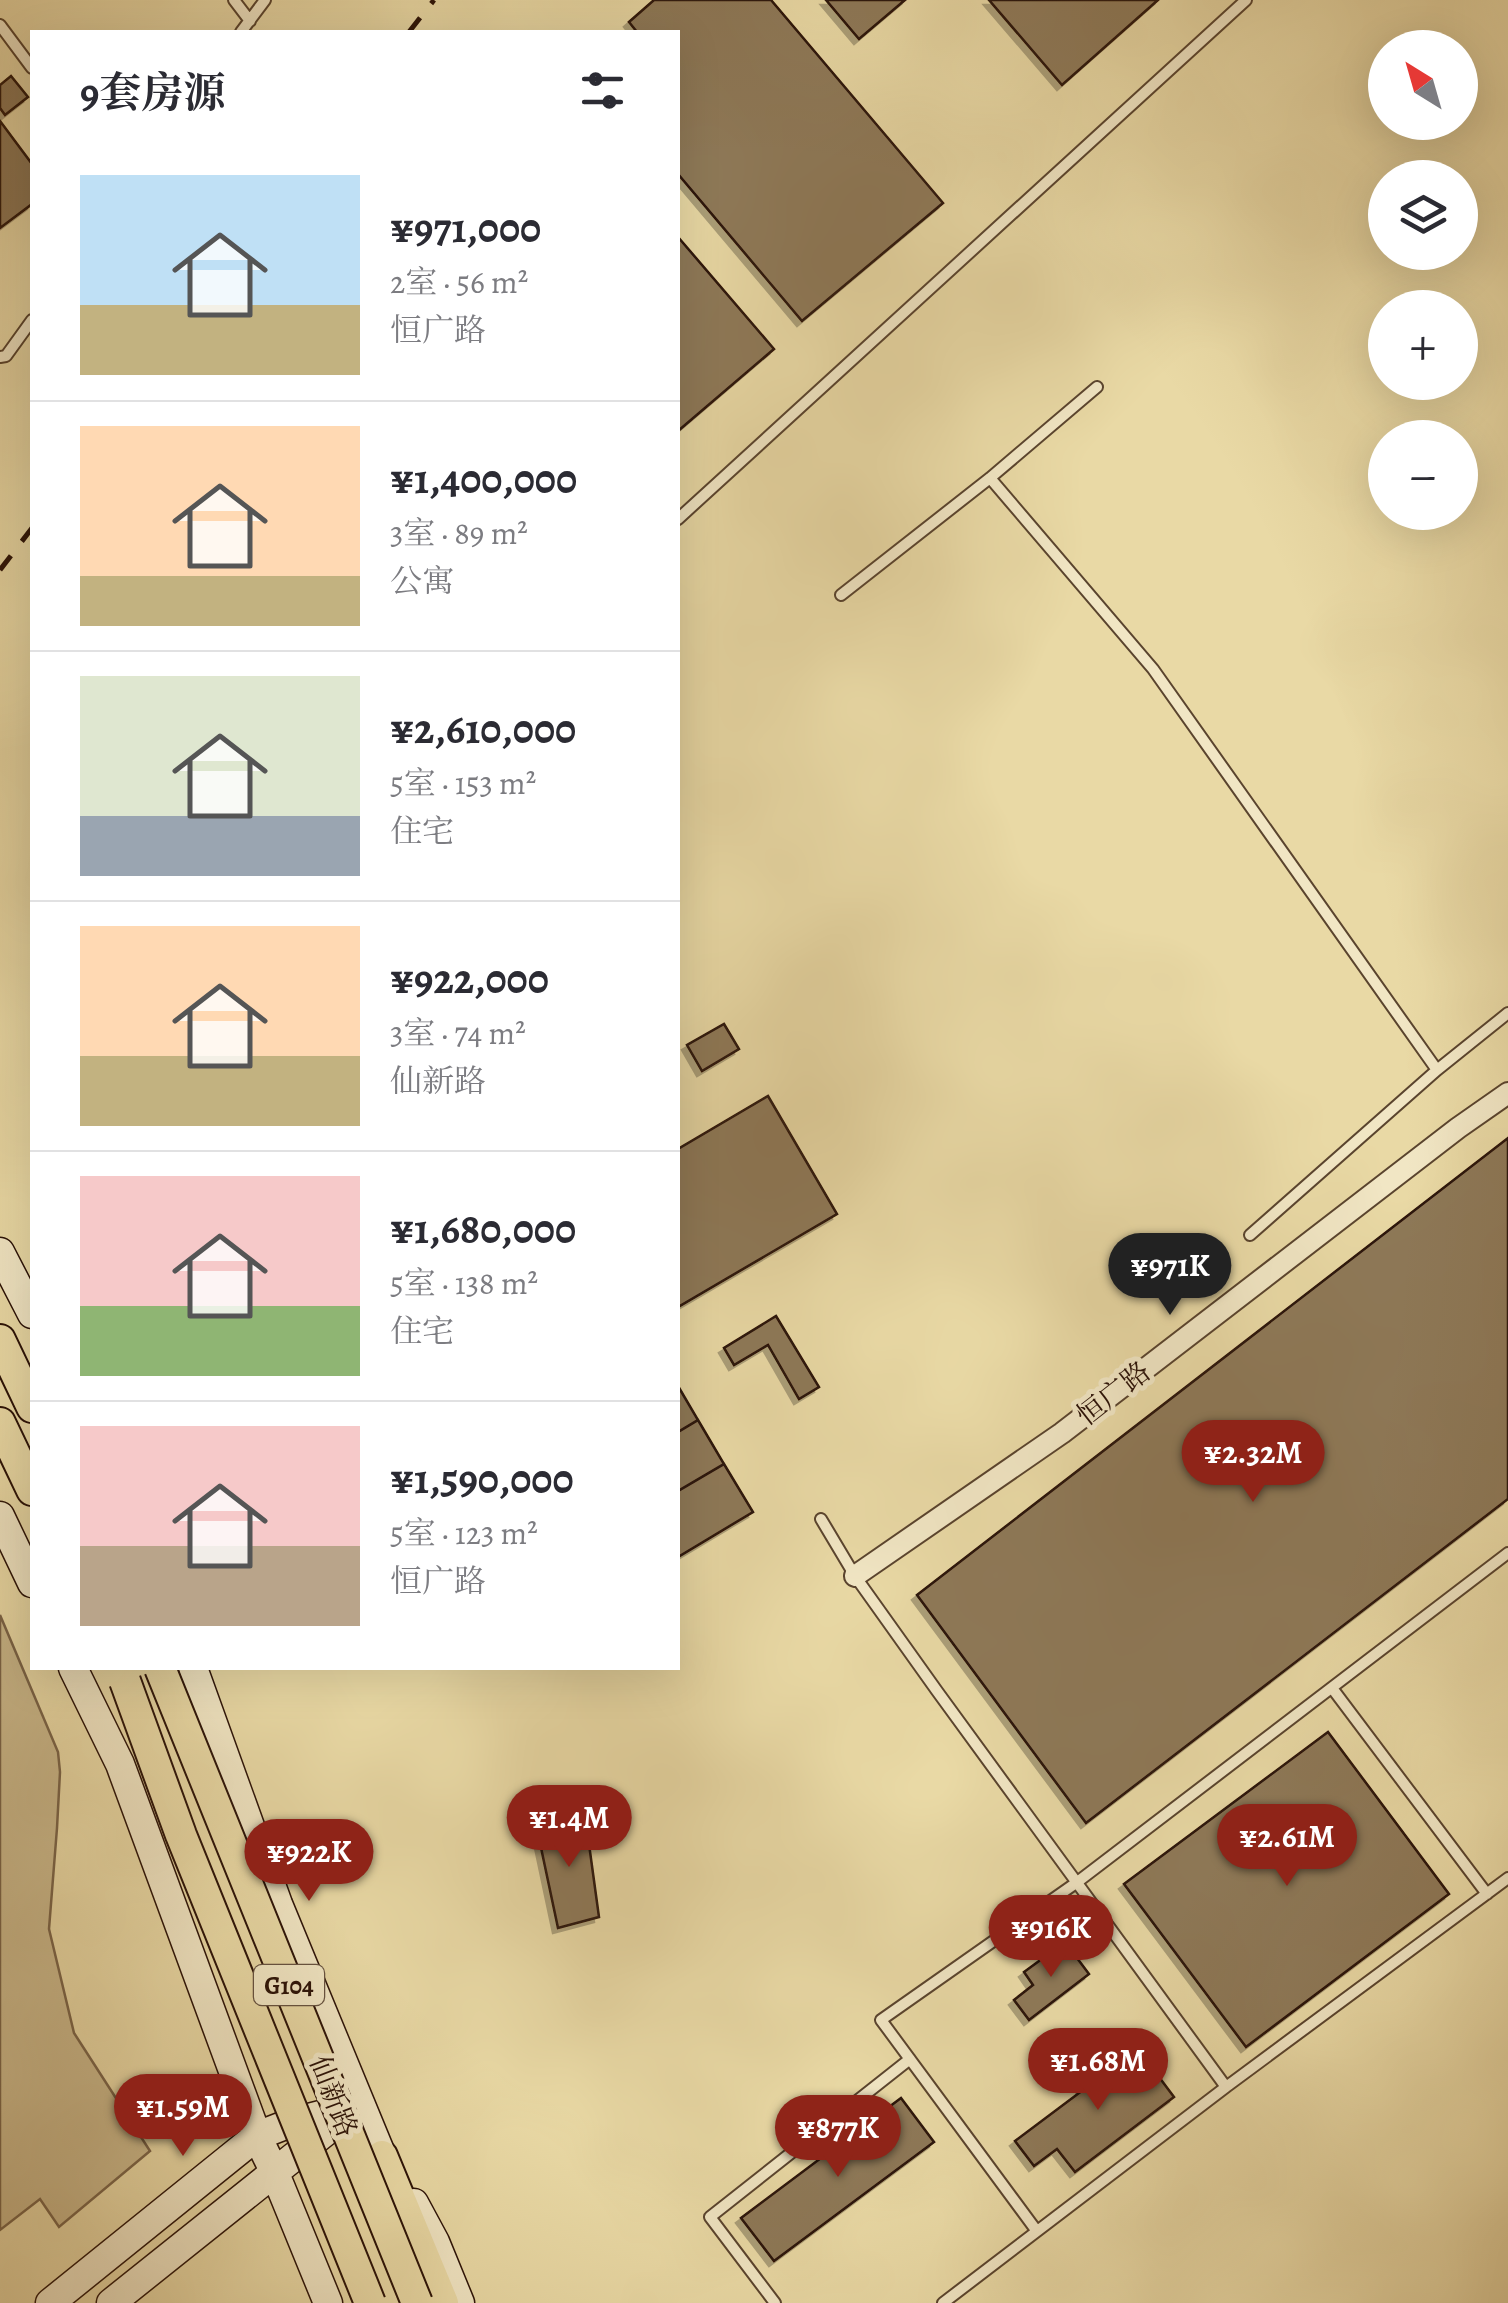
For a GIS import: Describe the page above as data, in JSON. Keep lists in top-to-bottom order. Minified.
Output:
{"streets":{"main road":["G104","仙新路"],"street":["恒广路"]},"north":"top left","page":{"map_buttons":["+","−"],"heading":"9套房源","list":[{"name":"¥971,000","note":"2室 · 56 m² · 恒广路"},{"name":"¥1,400,000","note":"3室 · 89 m² · 公寓"},{"name":"¥2,610,000","note":"5室 · 153 m² · 住宅"},{"name":"¥922,000","note":"3室 · 74 m² · 仙新路"},{"name":"¥1,680,000","note":"5室 · 138 m² · 住宅"},{"name":"¥1,590,000","note":"5室 · 123 m² · 恒广路"}],"price":["¥971K","¥2.32M","¥1.4M","¥2.61M","¥922K","¥916K","¥1.68M","¥1.59M","¥877K"]}}
